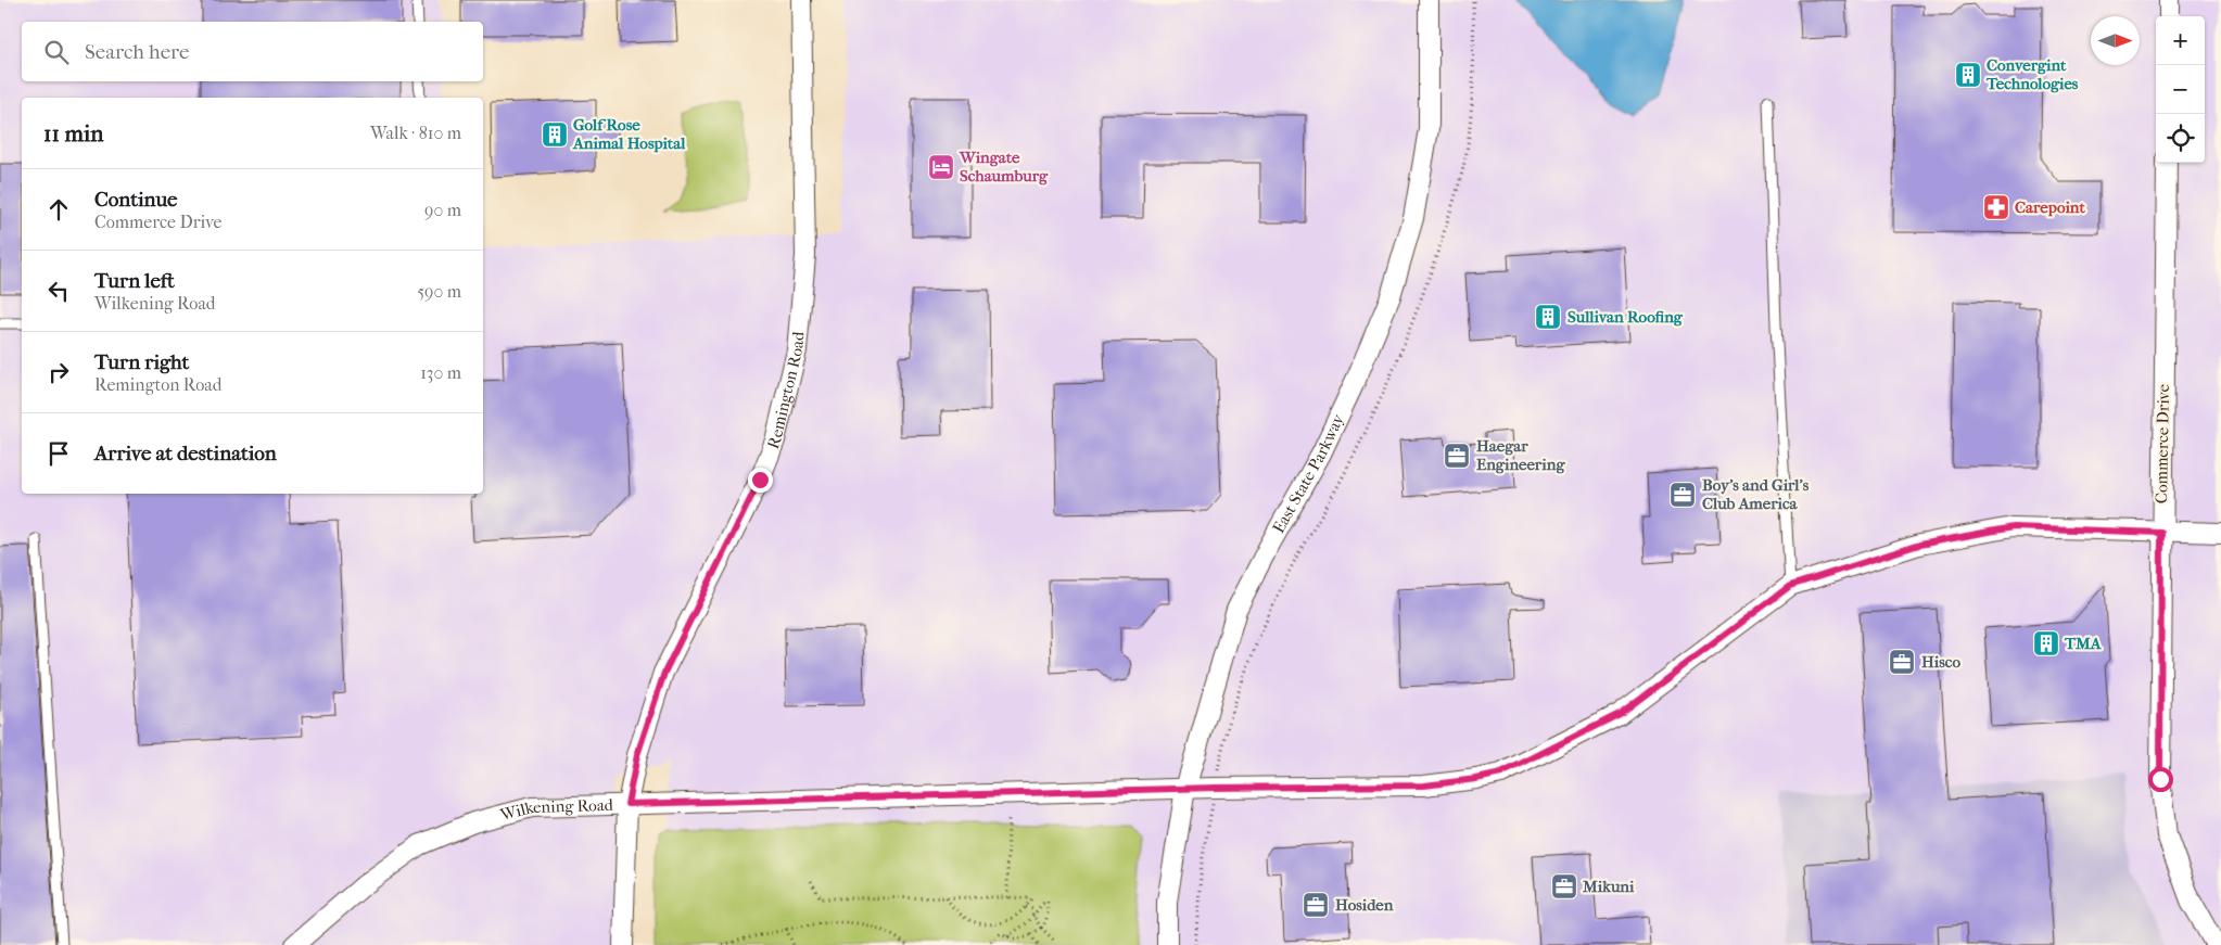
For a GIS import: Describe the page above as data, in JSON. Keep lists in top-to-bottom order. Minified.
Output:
{"streets":{"street":["Remington Road","Commerce Drive","East State Parkway","Wilkening Road"]},"crossings":[["Remington Road","Wilkening Road"],["Commerce Drive","Wilkening Road"],["East State Parkway","Wilkening Road"]],"places":{"building":["Convergint Technologies","Golf Rose Animal Hospital","Sullivan Roofing","TMA"],"hotel":["Wingate Schaumburg"],"pharmacy":["Carepoint"],"office":["Haegar Engineering","Boy's and Girl's Club America","Hisco","Mikuni","Hosiden"]},"north":"right","page":{"map_buttons":["+","−"],"search":"Search here","heading":["11 min","Walk · 810 m"],"list":[["Continue","Commerce Drive","90 m"],["Turn left","Wilkening Road","590 m"],["Turn right","Remington Road","130 m"],"Arrive at destination"]}}
